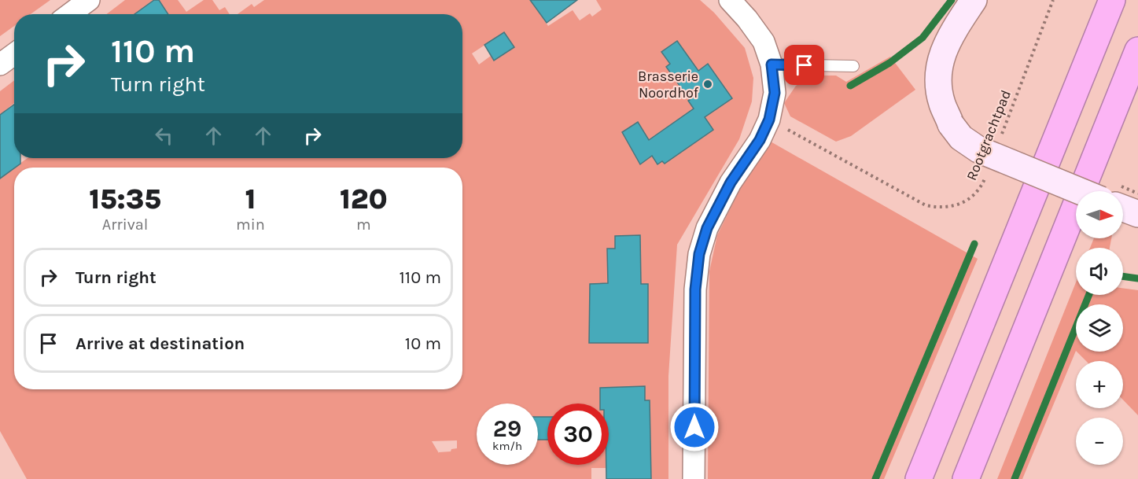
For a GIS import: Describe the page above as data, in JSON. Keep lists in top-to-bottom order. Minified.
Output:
{"streets":{"path":["Rootgrachtpad"]},"places":["Brasserie Noordhof"],"north":"right","page":{"turn":["110 m","Turn right"],"eta":["15:35","Arrival","1","min","120","m"],"map_buttons":["+","−"],"list":[{"name":"Turn right","value":"110 m"},{"name":"Arrive at destination","value":"10 m"}],"speed":"29 km/h","limit":"30"}}
